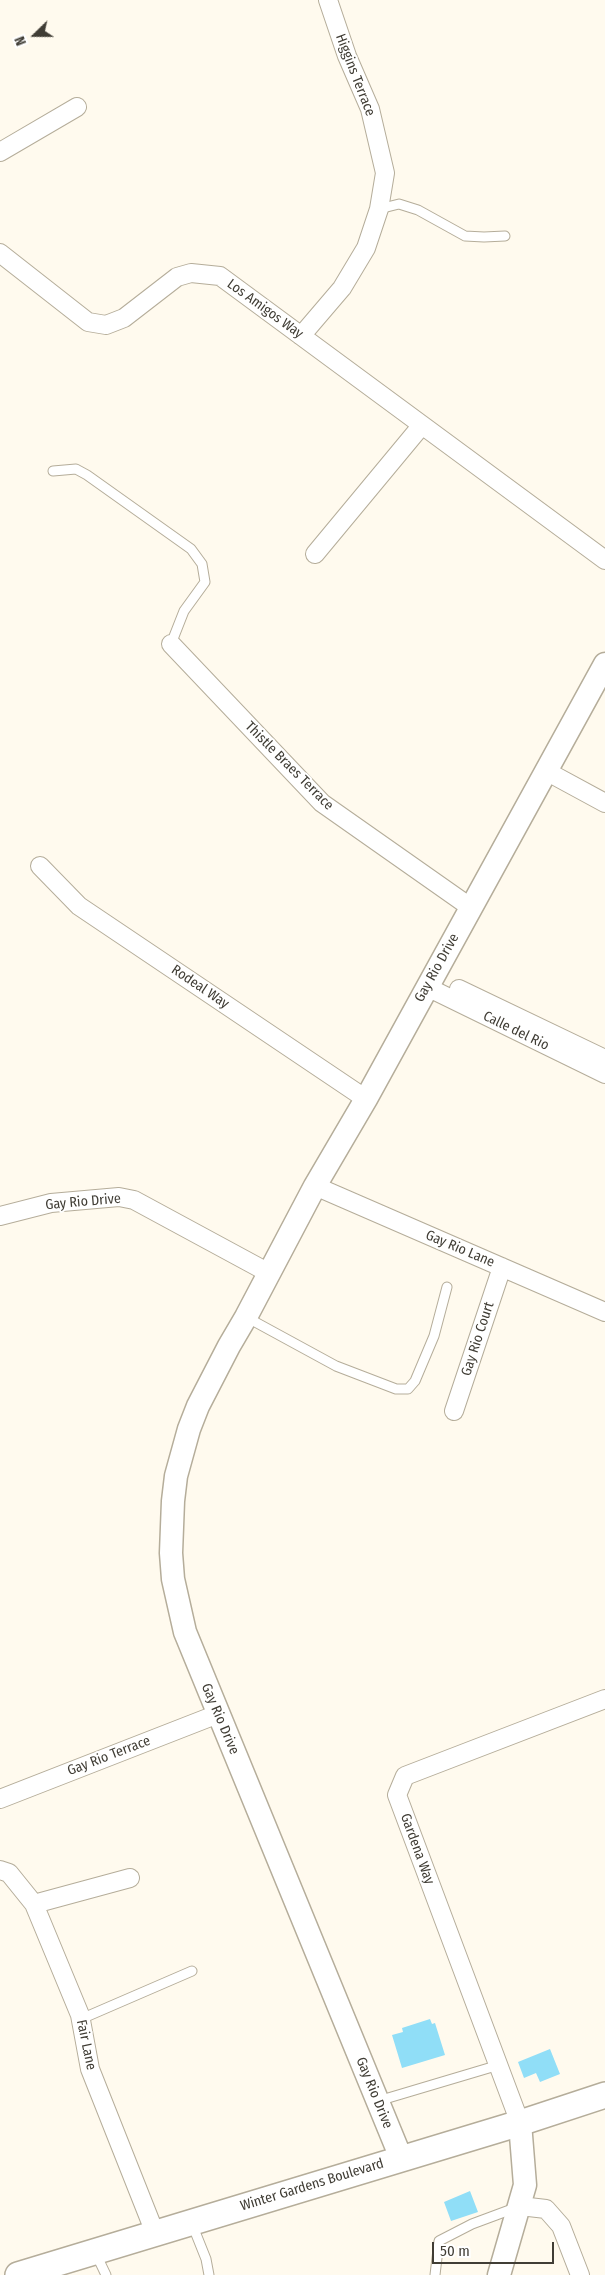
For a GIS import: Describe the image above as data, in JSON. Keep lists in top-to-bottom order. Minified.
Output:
{"streets":{"main road":["Winter Gardens Boulevard"],"street":["Higgins Terrace","Los Amigos Way","Thistle Braes Terrace","Gay Rio Drive","Rodeal Way","Calle del Rio","Gay Rio Lane","Gay Rio Court","Gay Rio Terrace","Gardena Way","Fair Lane"]},"crossings":[["Higgins Terrace","Los Amigos Way"],["Thistle Braes Terrace","Gay Rio Drive"],["Gay Rio Drive","Rodeal Way"],["Gay Rio Drive","Calle del Rio"],["Gay Rio Drive","Gay Rio Lane"],["Gay Rio Drive","Gay Rio Terrace"],["Gay Rio Drive","Winter Gardens Boulevard"],["Gay Rio Lane","Gay Rio Court"],["Gardena Way","Winter Gardens Boulevard"],["Fair Lane","Winter Gardens Boulevard"]],"scale_bar":"50 m","north":"left"}
